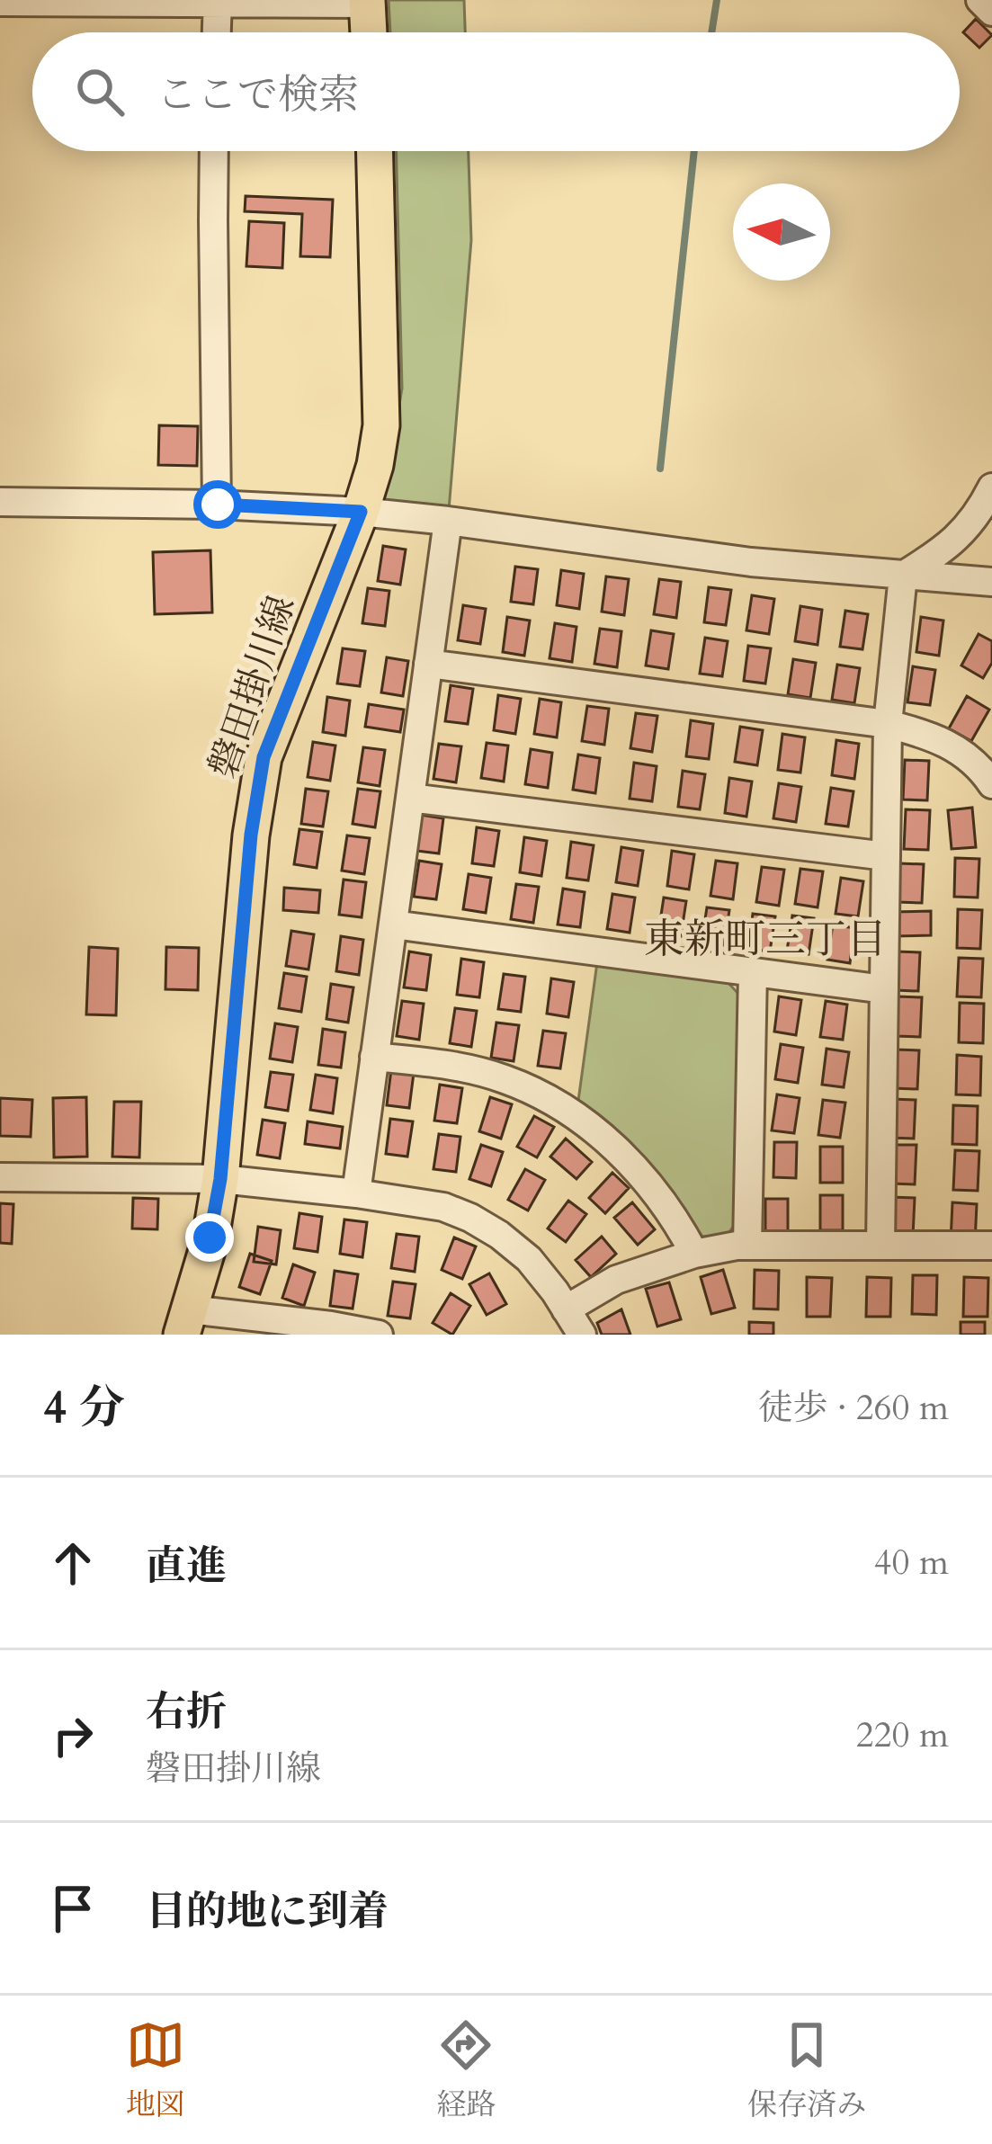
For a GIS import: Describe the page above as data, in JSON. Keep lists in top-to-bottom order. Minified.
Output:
{"streets":{"main road":["磐田掛川線"]},"districts":["東新町三丁目"],"north":"left","page":{"search":"ここで検索","heading":["4 分","徒歩 · 260 m"],"list":[["直進","40 m"],["右折","磐田掛川線","220 m"],"目的地に到着"],"nav":["地図","経路","保存済み"]}}
